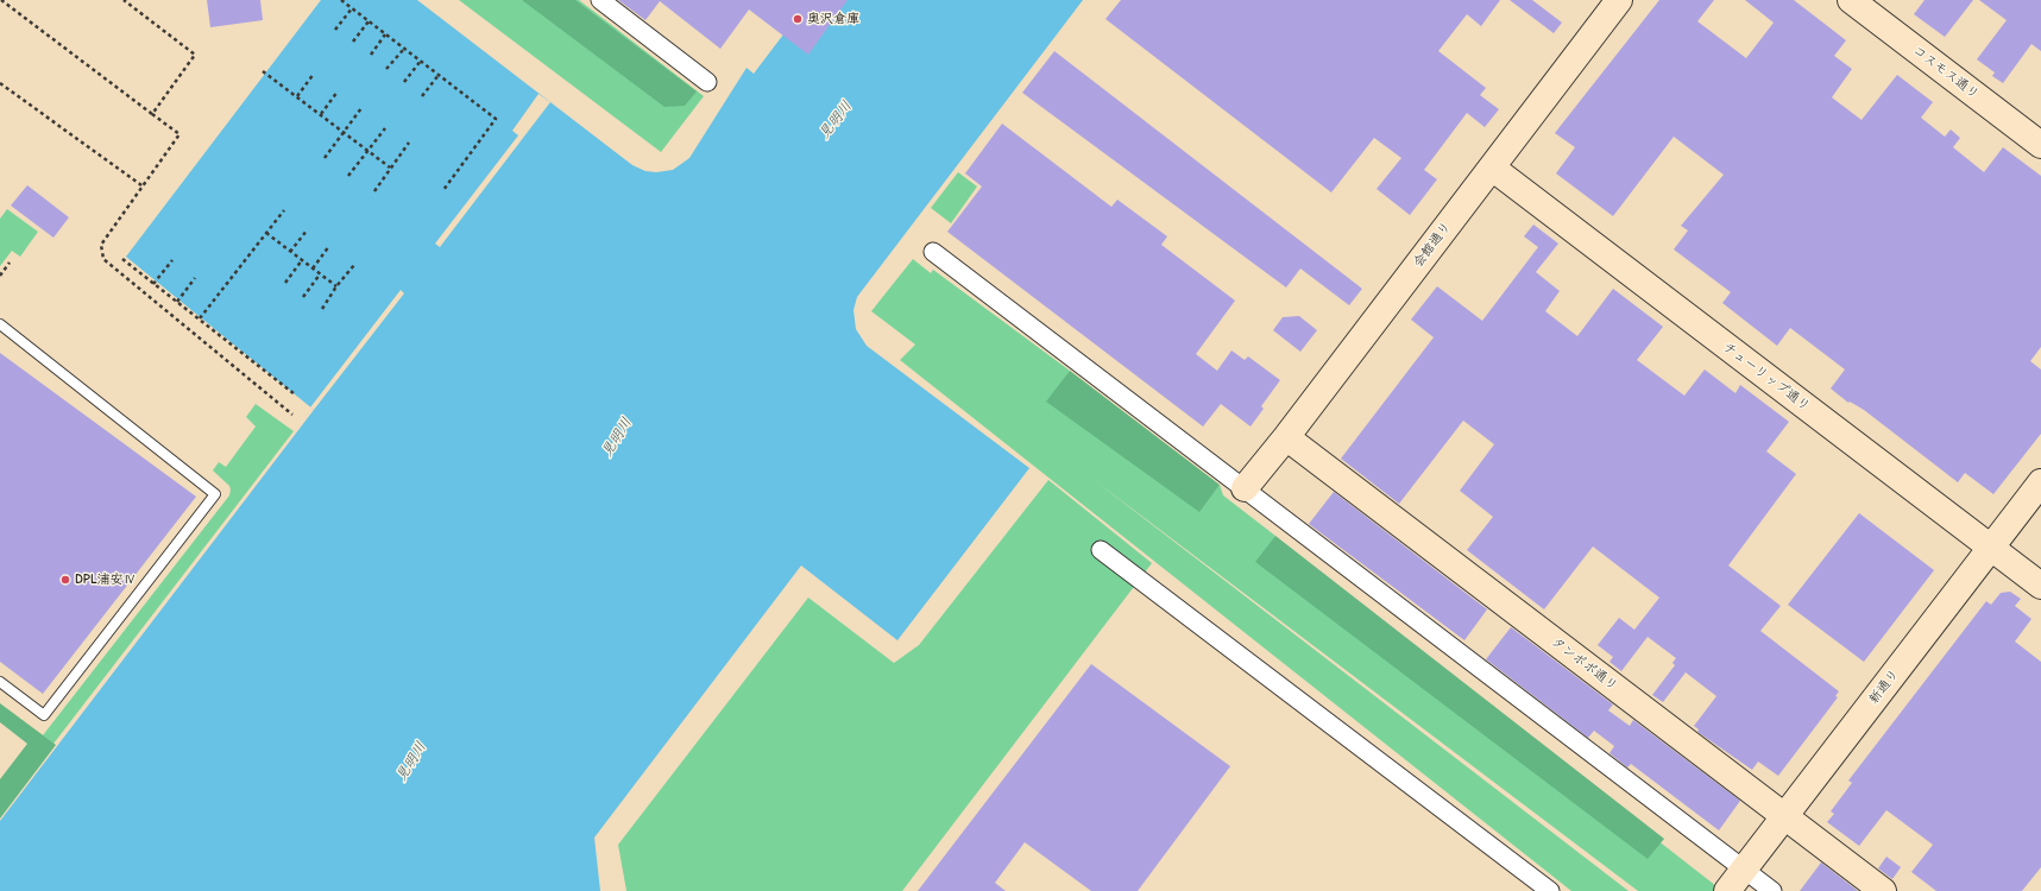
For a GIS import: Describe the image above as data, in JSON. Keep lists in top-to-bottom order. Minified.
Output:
{"streets":{"street":["コスモス通り","会館通り","チューリップ通り","タンポポ通り","新通り"]},"crossings":[["会館通り","チューリップ通り"],["会館通り","タンポポ通り"],["チューリップ通り","新通り"],["タンポポ通り","新通り"]],"water":["見明川"],"places":["奥沢倉庫","DPL浦安Ⅳ"]}
